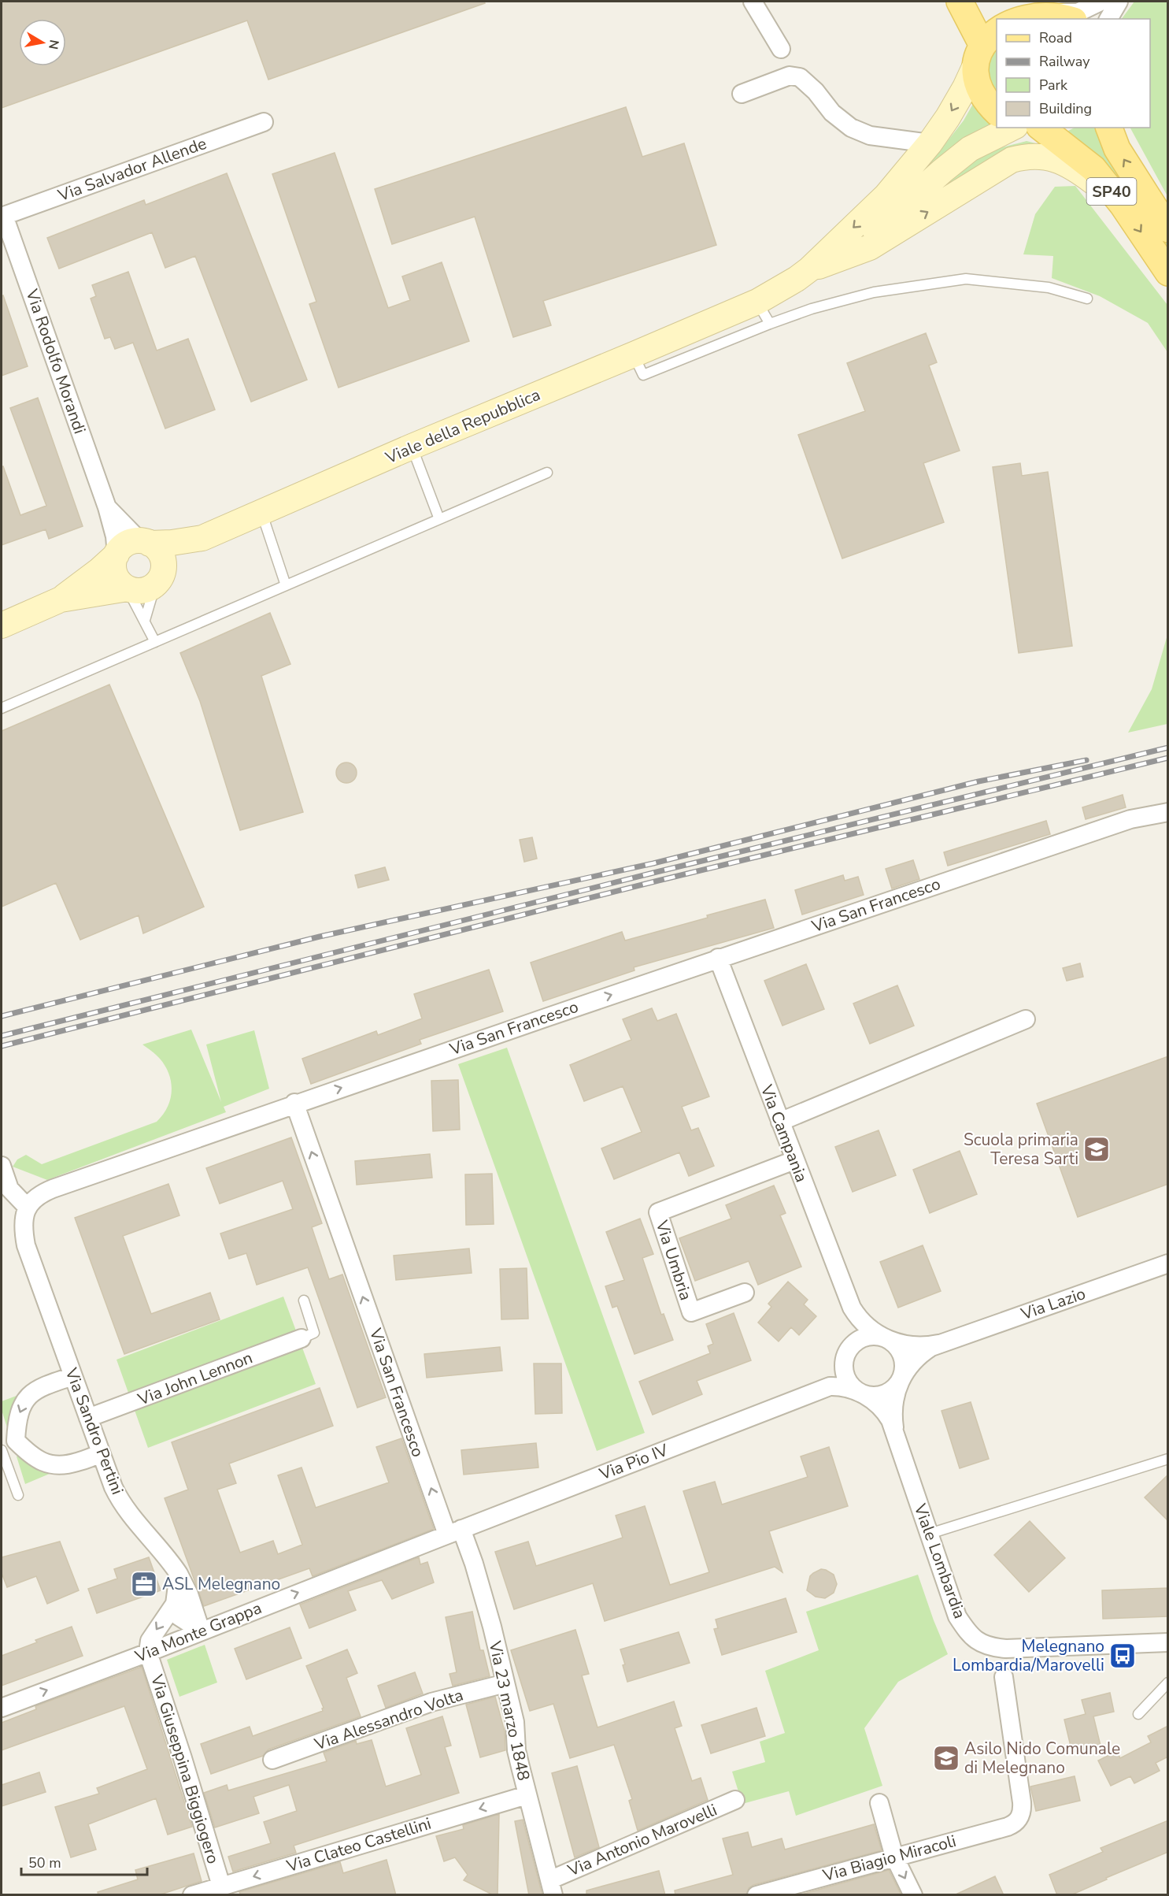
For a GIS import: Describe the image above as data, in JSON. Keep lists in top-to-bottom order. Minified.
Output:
{"streets":{"main road":["SP40"],"street":["Via Salvador Allende","Via Rodolfo Morandi","Viale della Repubblica","Via San Francesco","Via Campania","Via Umbria","Via Lazio","Via John Lennon","Via Sandro Pertini","Via Pio IV","Viale Lombardia","Via Monte Grappa","Via 23 marzo 1848","Via Alessandro Volta","Via Giuseppina Biggiogero","Via Antonio Marovelli","Via Clateo Castellini","Via Biagio Miracoli"]},"crossings":[["Via Salvador Allende","Via Rodolfo Morandi"],["Via Rodolfo Morandi","Viale della Repubblica"],["Via San Francesco","Via Campania"],["Via San Francesco","Via Pio IV"],["Via San Francesco","Via Monte Grappa"],["Via San Francesco","Via 23 marzo 1848"],["Via Campania","Via Umbria"],["Via Campania","Via Lazio"],["Via Campania","Via Pio IV"],["Via Campania","Viale Lombardia"],["Via Lazio","Via Pio IV"],["Via Lazio","Viale Lombardia"],["Via John Lennon","Via Sandro Pertini"],["Via Sandro Pertini","Via Monte Grappa"],["Via Pio IV","Viale Lombardia"],["Via Pio IV","Via Monte Grappa"],["Via Pio IV","Via 23 marzo 1848"],["Via Monte Grappa","Via 23 marzo 1848"],["Via Monte Grappa","Via Giuseppina Biggiogero"],["Via 23 marzo 1848","Via Alessandro Volta"],["Via 23 marzo 1848","Via Antonio Marovelli"],["Via 23 marzo 1848","Via Clateo Castellini"],["Via Giuseppina Biggiogero","Via Clateo Castellini"]],"one_way":["Via Monte Grappa","Via Clateo Castellini"],"places":{"school or university":["Scuola primaria Teresa Sarti","Asilo Nido Comunale di Melegnano"],"office":["ASL Melegnano"],"bus stop":["Melegnano Lombardia/Marovelli"]},"legend":["Road","Railway","Park","Building"],"scale_bar":"50 m","north":"right"}
